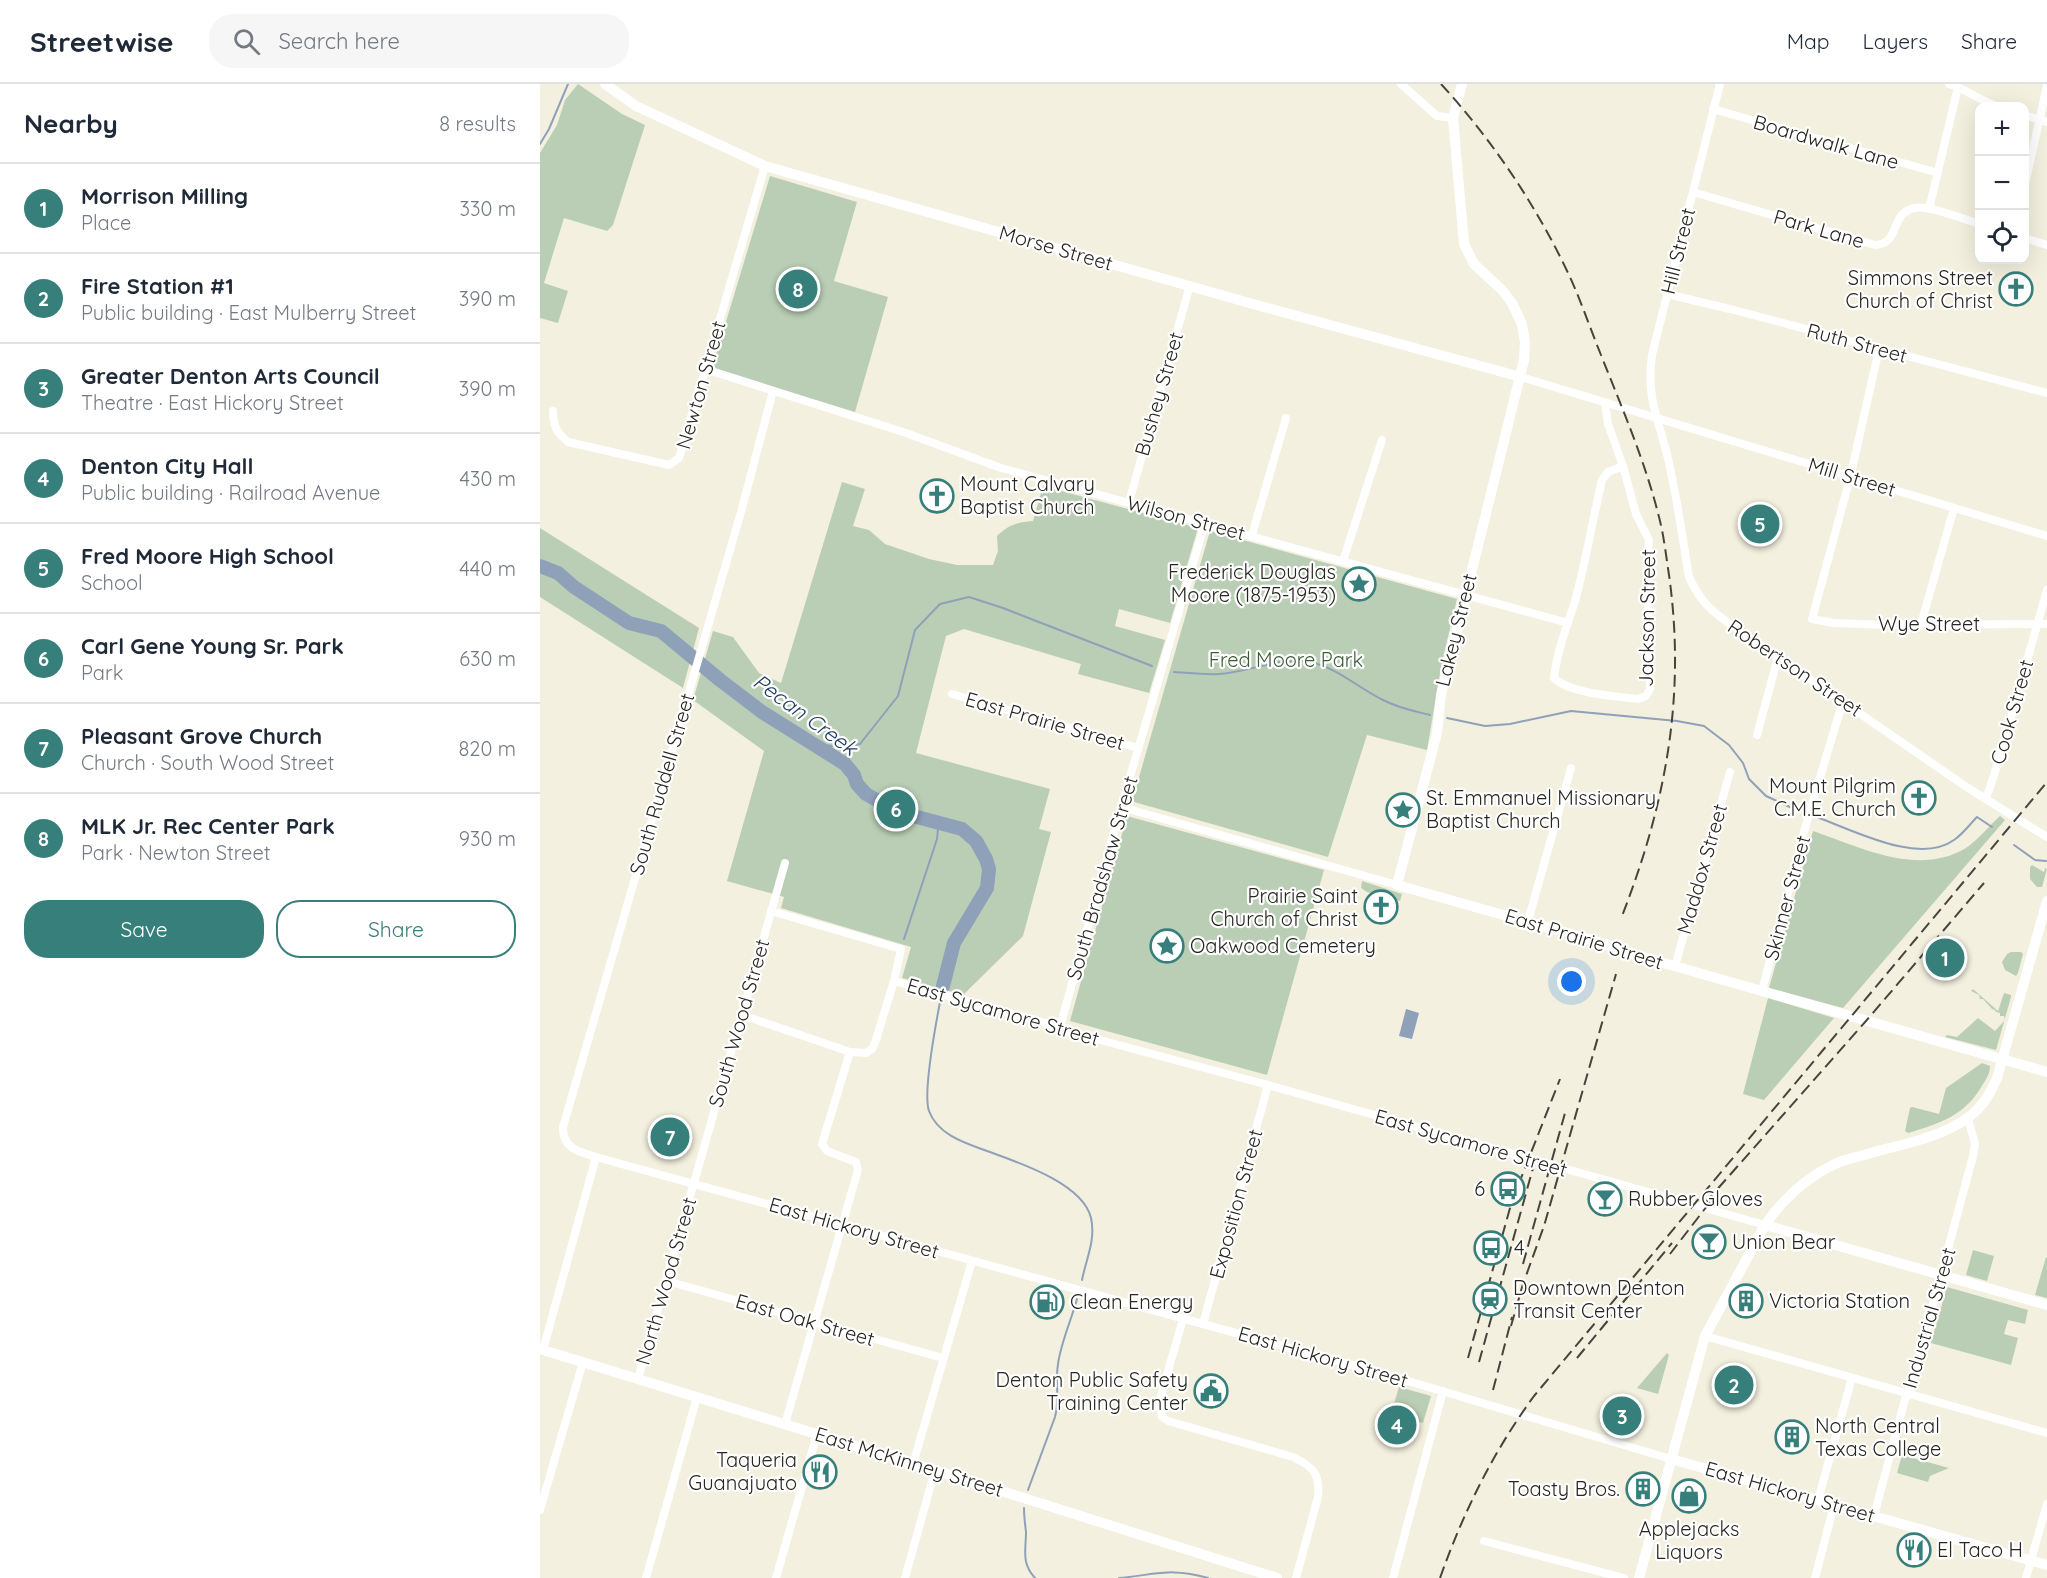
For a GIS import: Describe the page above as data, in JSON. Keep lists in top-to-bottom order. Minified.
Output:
{"streets":{"street":["Boardwalk Lane","Park Lane","Morse Street","Hill Street","Ruth Street","Newton Street","Bushey Street","Mill Street","Wilson Street","Jackson Street","Wye Street","Lakey Street","Robertson Street","Cook Street","East Prairie Street","South Ruddell Street","Maddox Street","South Bradshaw Street","Skinner Street","East Sycamore Street","South Wood Street","Exposition Street","East Hickory Street","North Wood Street","Industrial Street","East Oak Street","East McKinney Street"]},"crossings":[["Boardwalk Lane","Hill Street"],["Park Lane","Hill Street"],["Morse Street","Newton Street"],["Morse Street","Bushey Street"],["Morse Street","Mill Street"],["Morse Street","Lakey Street"],["Hill Street","Ruth Street"],["Hill Street","Mill Street"],["Hill Street","Robertson Street"],["Newton Street","Wilson Street"],["Bushey Street","Wilson Street"],["Mill Street","Jackson Street"],["Mill Street","Wye Street"],["Mill Street","Lakey Street"],["Mill Street","Robertson Street"],["Wilson Street","Jackson Street"],["Wilson Street","Lakey Street"],["Wilson Street","South Ruddell Street"],["Wilson Street","South Bradshaw Street"],["Wye Street","Cook Street"],["Lakey Street","East Prairie Street"],["Robertson Street","Cook Street"],["Robertson Street","Skinner Street"],["East Prairie Street","Maddox Street"],["East Prairie Street","South Bradshaw Street"],["East Prairie Street","Skinner Street"],["South Ruddell Street","East Hickory Street"],["South Bradshaw Street","East Sycamore Street"],["East Sycamore Street","South Wood Street"],["East Sycamore Street","Exposition Street"],["East Sycamore Street","Industrial Street"],["South Wood Street","East Hickory Street"],["South Wood Street","North Wood Street"],["Exposition Street","East Hickory Street"],["East Hickory Street","North Wood Street"],["East Hickory Street","Industrial Street"],["North Wood Street","East Oak Street"],["North Wood Street","East McKinney Street"]],"water":["Pecan Creek"],"parks":["Fred Moore Park"],"places":{"church":["Simmons Street Church of Christ","Mount Calvary Baptist Church","Mount Pilgrim C.M.E. Church","Prairie Saint Church of Christ"],"place":["Frederick Douglas Moore (1875-1953)","St. Emmanuel Missionary Baptist Church","Oakwood Cemetery"],"bus stop":["6","4"],"bar":["Rubber Gloves","Union Bear"],"station":["Downtown Denton Transit Center"],"building":["Victoria Station","North Central Texas College","Toasty Bros."],"fuel station":["Clean Energy"],"public building":["Denton Public Safety Training Center"],"restaurant":["Taqueria Guanajuato","El Taco H"],"shop":["Applejacks Liquors"]},"page":{"header":"Streetwise","search":"Search here","nav":["Map","Layers","Share"],"heading":["Nearby","8 results"],"map_buttons":["+","−"],"list":[{"mark":"1","name":"Morrison Milling","note":"Place","value":"330 m"},{"mark":"2","name":"Fire Station #1","note":"Public building · East Mulberry Street","value":"390 m"},{"mark":"3","name":"Greater Denton Arts Council","note":"Theatre · East Hickory Street","value":"390 m"},{"mark":"4","name":"Denton City Hall","note":"Public building · Railroad Avenue","value":"430 m"},{"mark":"5","name":"Fred Moore High School","note":"School","value":"440 m"},{"mark":"6","name":"Carl Gene Young Sr. Park","note":"Park","value":"630 m"},{"mark":"7","name":"Pleasant Grove Church","note":"Church · South Wood Street","value":"820 m"},{"mark":"8","name":"MLK Jr. Rec Center Park","note":"Park · Newton Street","value":"930 m"}],"pins":["8","5","6","1","7","2","3","4"],"buttons":["Save","Share"]}}
